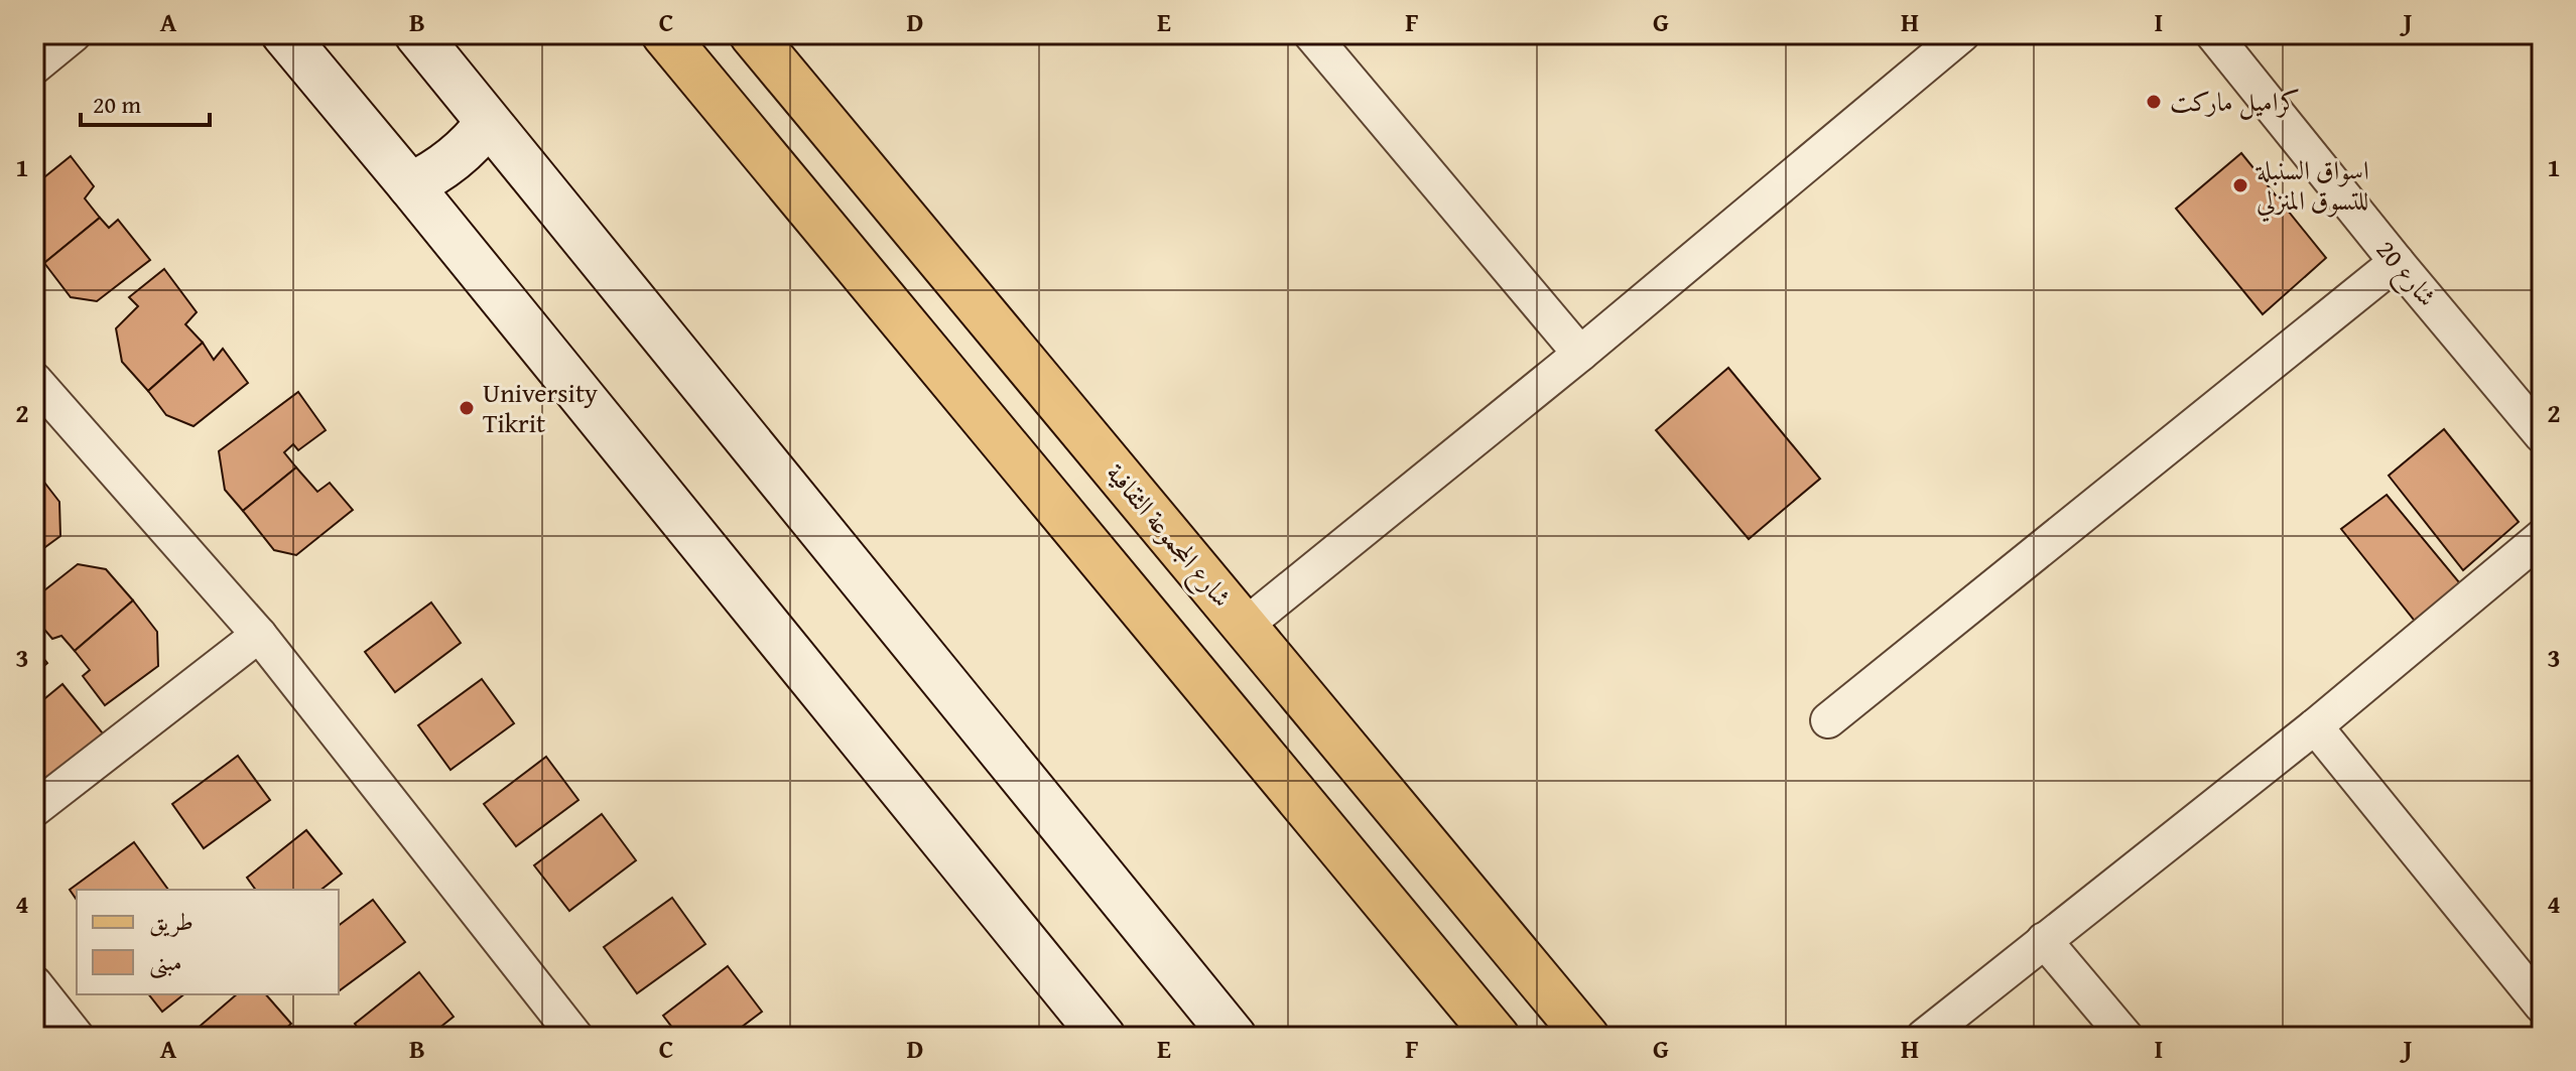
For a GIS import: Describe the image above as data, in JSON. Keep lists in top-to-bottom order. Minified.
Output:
{"streets":{"main road":["شارع المجموعة الثقافية"],"street":["شارع 20"]},"places":["كراميل ماركت","اسواق السنبلة للتسوق المنزلي","University Tikrit"],"legend":["طريق","مبنى"],"scale_bar":"20 m","grid":{"columns":["A","B","C","D","E","F","G","H","I","J"],"rows":["1","2","3","4"]}}
